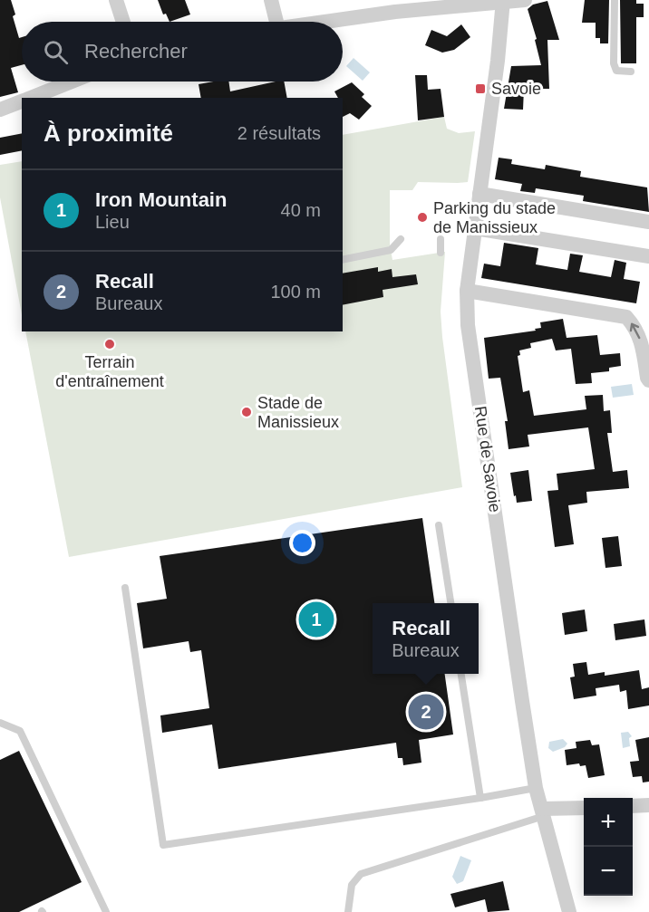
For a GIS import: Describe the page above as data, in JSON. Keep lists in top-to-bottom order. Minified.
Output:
{"streets":{"street":["Rue de Savoie"]},"places":{"transit":["Savoie"],"other":["Parking du stade de Manissieux","Terrain d'entraînement","Stade de Manissieux"]},"page":{"search":"Rechercher","heading":["À proximité","2 résultats"],"list":[{"mark":"1","name":"Iron Mountain","note":"Lieu","value":"40 m"},{"mark":"2","name":"Recall","note":"Bureaux","value":"100 m"}],"pins":["1","2"],"popup":["Recall","Bureaux"],"map_buttons":["+","−"]}}
